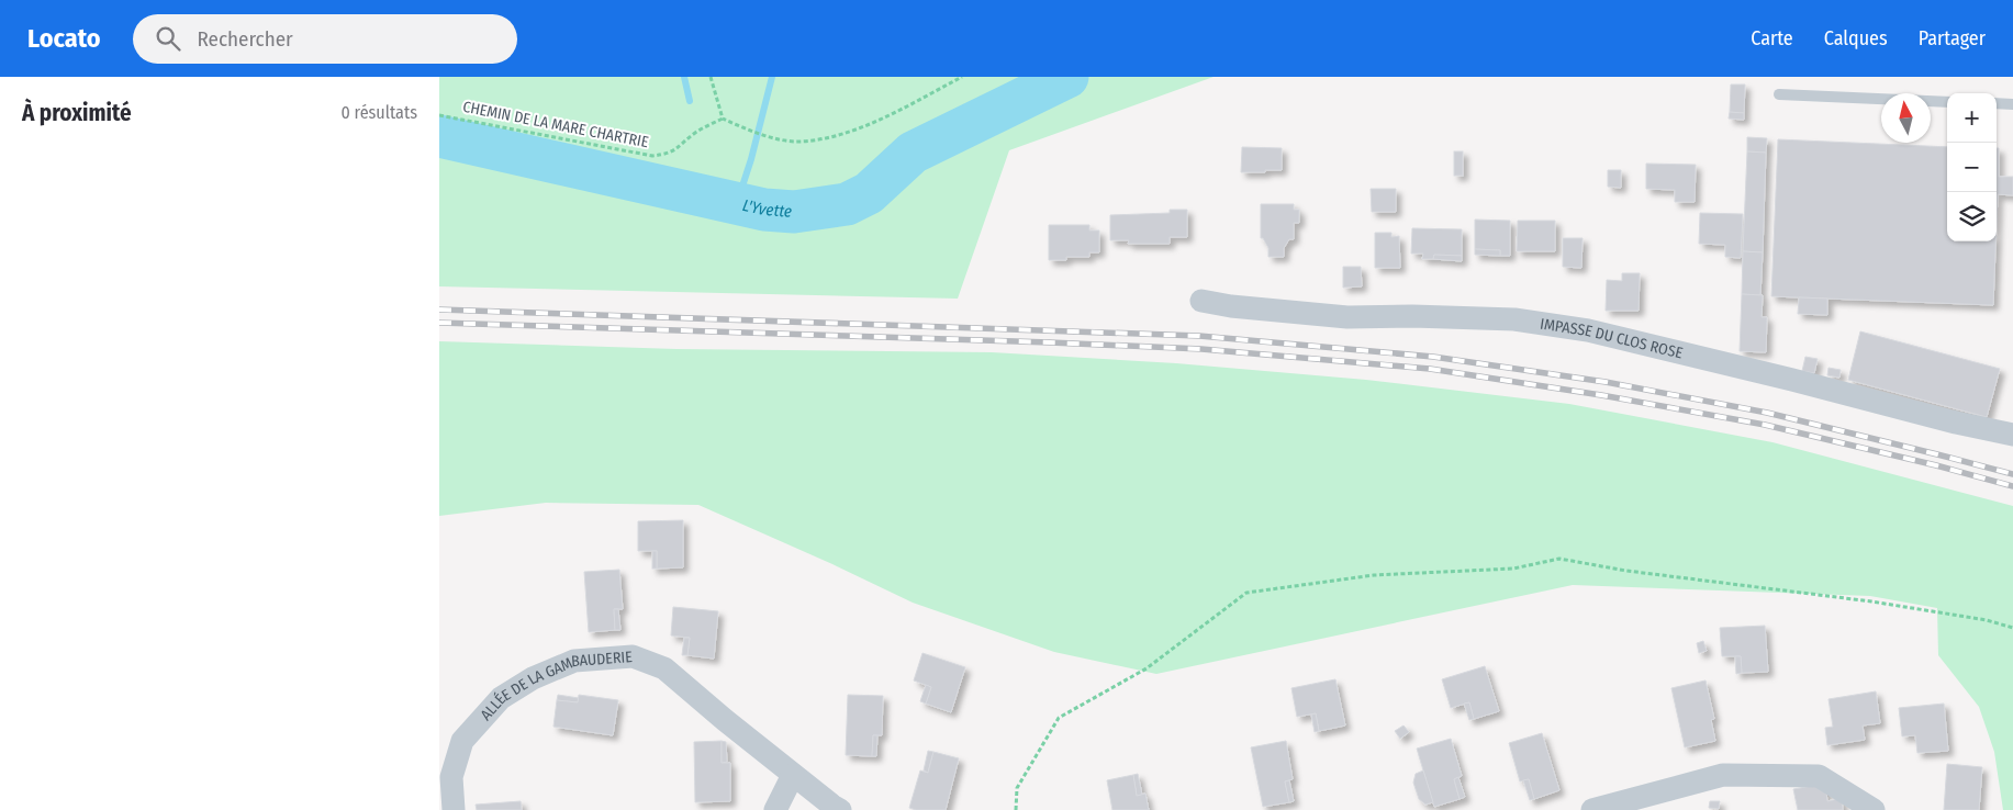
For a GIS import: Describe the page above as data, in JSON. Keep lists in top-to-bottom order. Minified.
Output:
{"streets":{"street":["IMPASSE DU CLOS ROSE","ALLÉE DE LA GAMBAUDERIE"],"path":["CHEMIN DE LA MARE CHARTRIE"]},"water":["L'Yvette"],"north":"top","page":{"header":"Locato","search":"Rechercher","nav":["Carte","Calques","Partager"],"heading":["À proximité","0 résultats"],"map_buttons":["+","−"]}}
